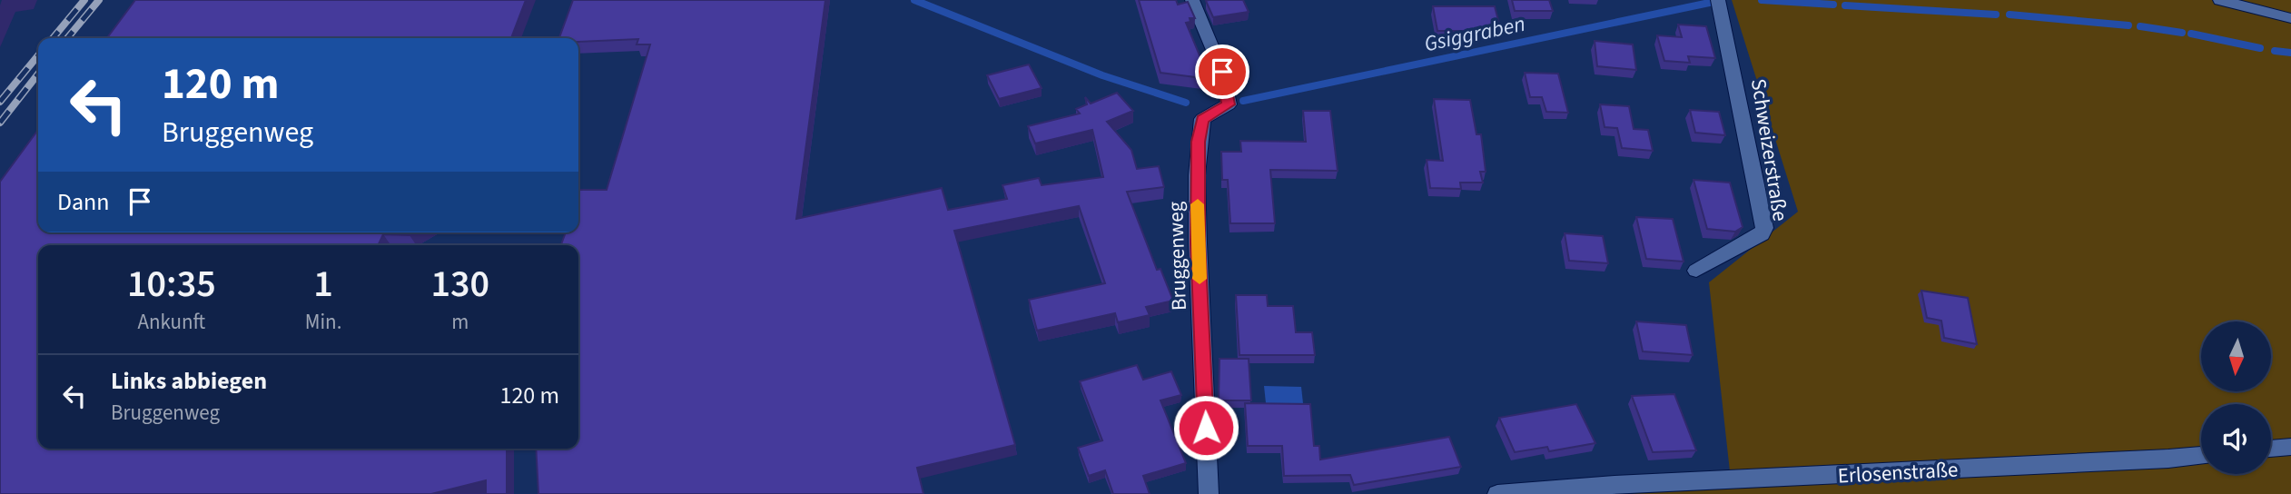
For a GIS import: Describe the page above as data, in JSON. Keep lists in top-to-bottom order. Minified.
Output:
{"streets":{"street":["Schweizerstraße","Bruggenweg","Erlosenstraße"]},"water":["Gsiggraben"],"north":"bottom","page":{"turn":["120 m","Bruggenweg"],"then":"Dann","eta":["10:35","Ankunft","1","Min.","130","m"],"list":[{"name":"Links abbiegen","note":"Bruggenweg","value":"120 m"}]}}
